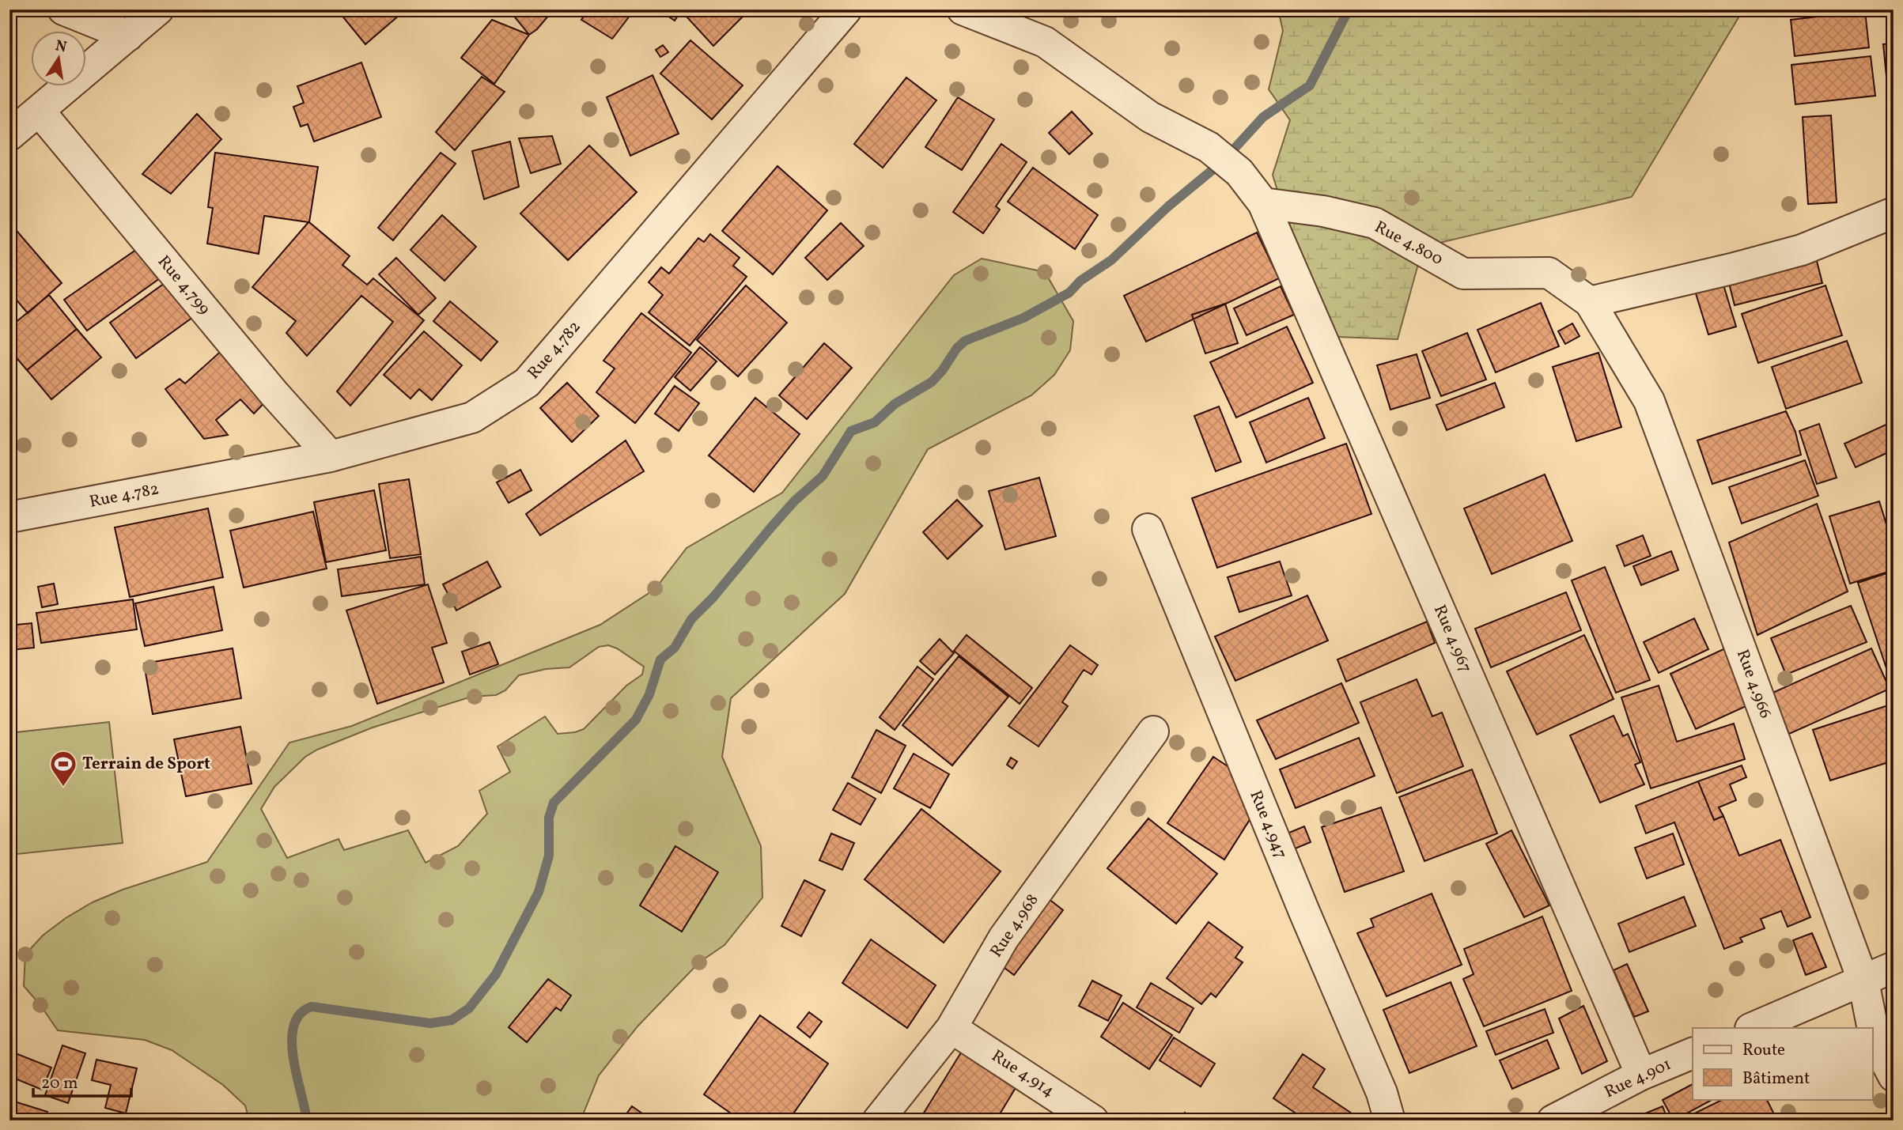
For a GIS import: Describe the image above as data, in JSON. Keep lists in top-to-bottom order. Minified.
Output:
{"streets":{"street":["Rue 4.800","Rue 4.799","Rue 4.782","Rue 4.967","Rue 4.966","Rue 4.947","Rue 4.968","Rue 4.914","Rue 4.901"]},"crossings":[["Rue 4.800","Rue 4.967"],["Rue 4.800","Rue 4.966"],["Rue 4.799","Rue 4.782"],["Rue 4.967","Rue 4.901"],["Rue 4.968","Rue 4.914"]],"places":{"sports":["Terrain de Sport"]},"legend":["Route","Bâtiment"],"scale_bar":"20 m","north":"top"}
